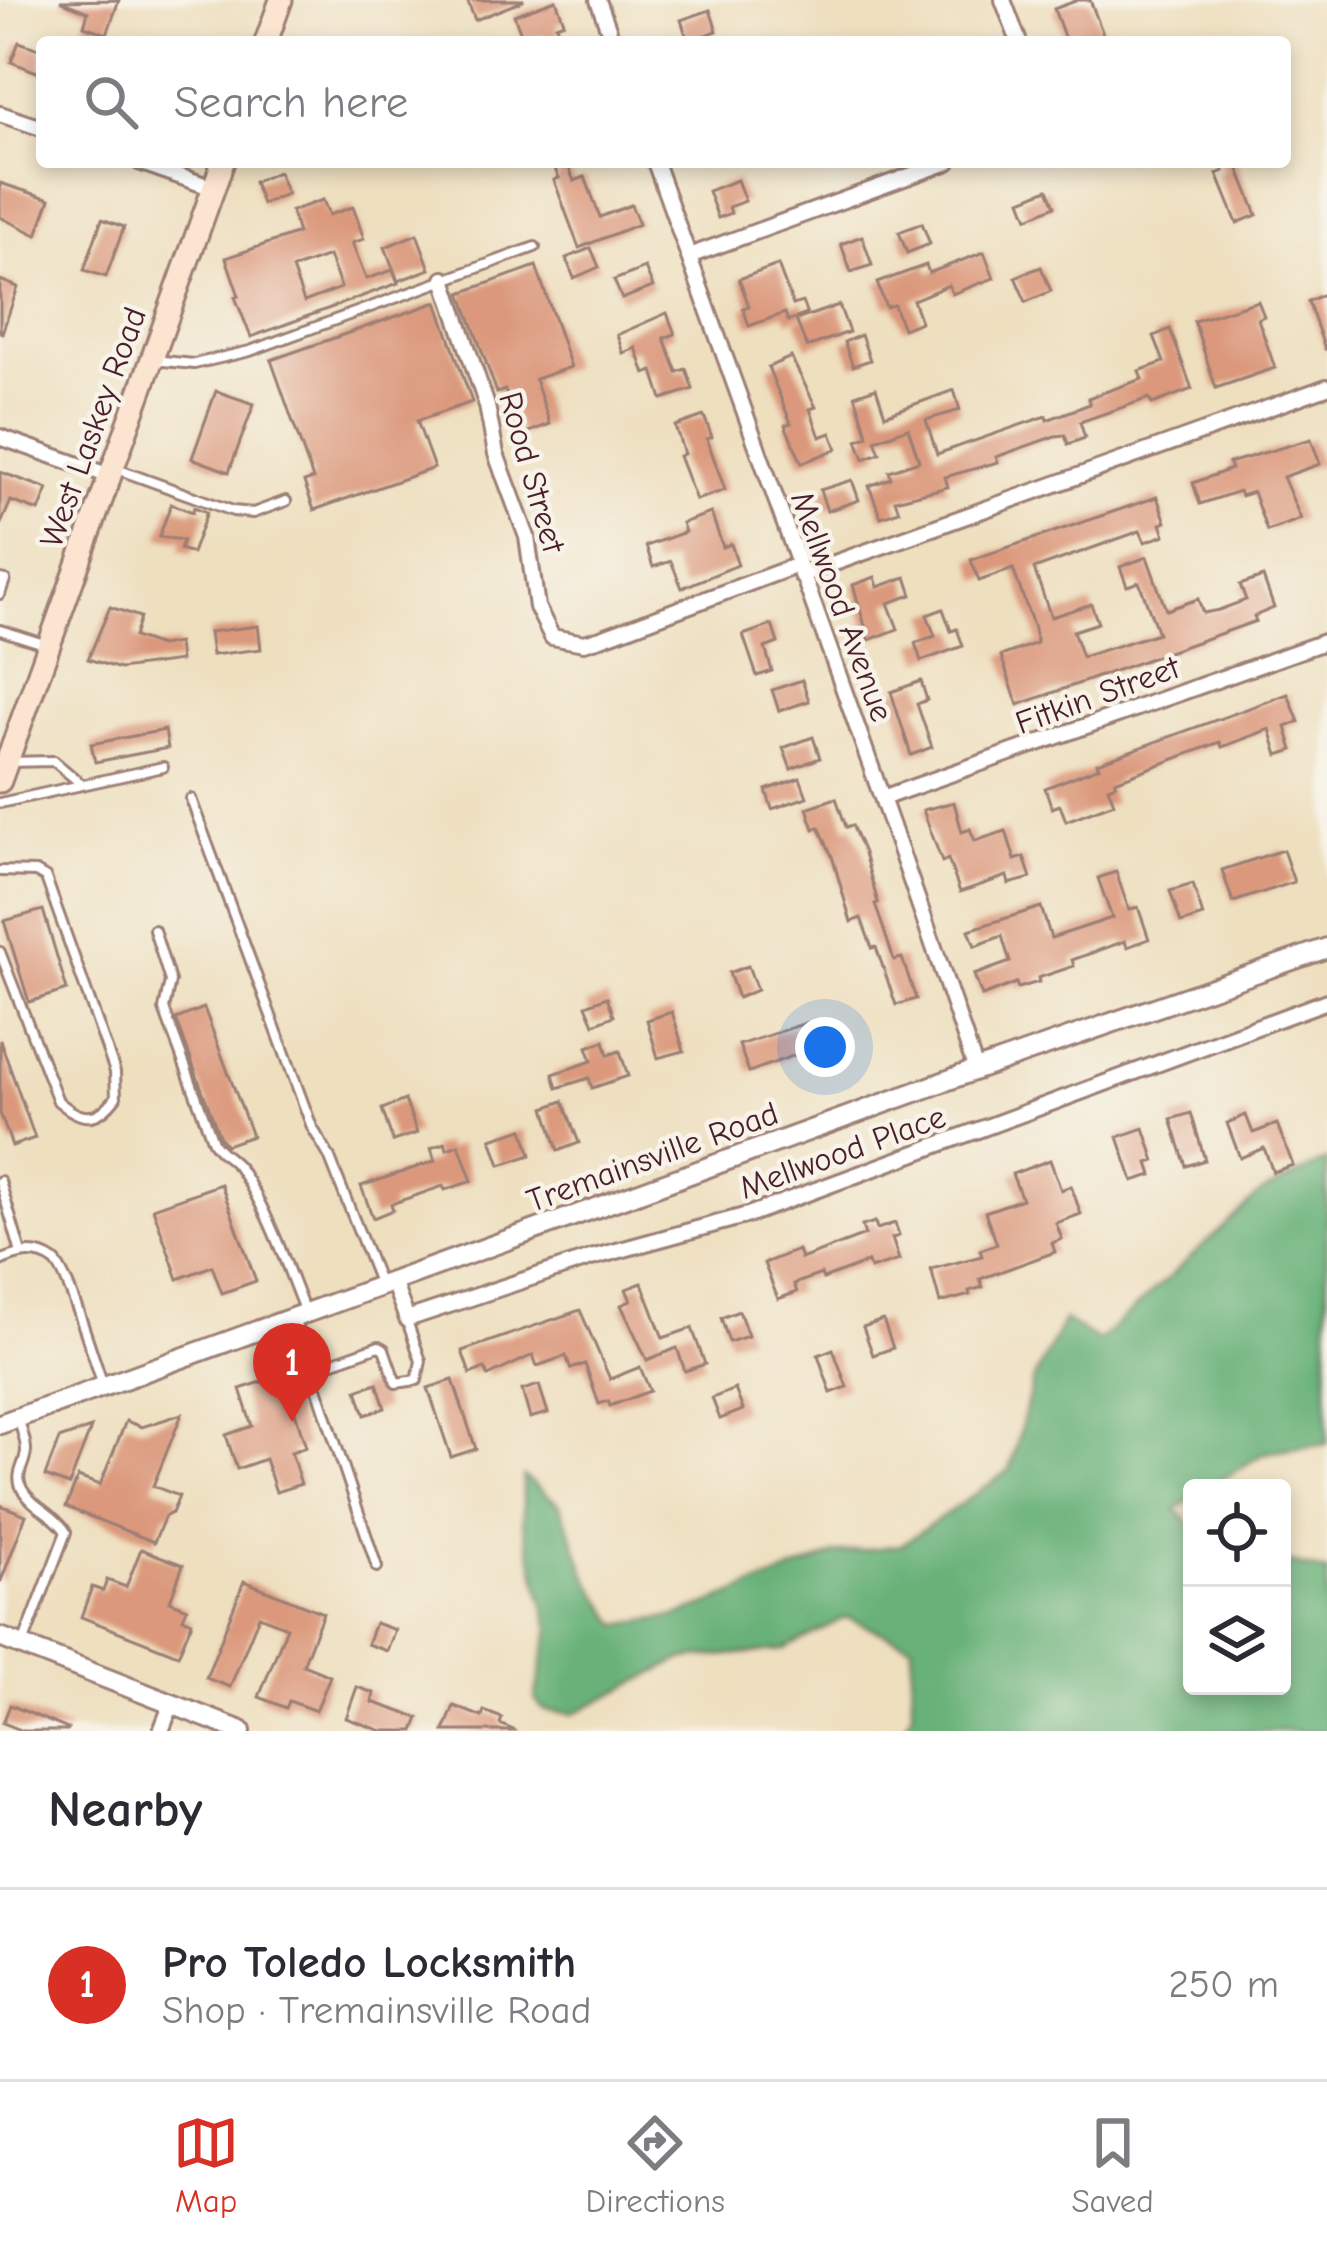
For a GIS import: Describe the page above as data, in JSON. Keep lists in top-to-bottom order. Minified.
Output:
{"streets":{"main road":["West Laskey Road"],"street":["Rood Street","Mellwood Avenue","Fitkin Street","Mellwood Place","Tremainsville Road"]},"crossings":[["Rood Street","Mellwood Avenue"],["Mellwood Avenue","Fitkin Street"],["Mellwood Avenue","Tremainsville Road"]],"page":{"search":"Search here","pins":"1","heading":"Nearby","list":[{"mark":"1","name":"Pro Toledo Locksmith","note":"Shop · Tremainsville Road","value":"250 m"}],"nav":["Map","Directions","Saved"]}}
